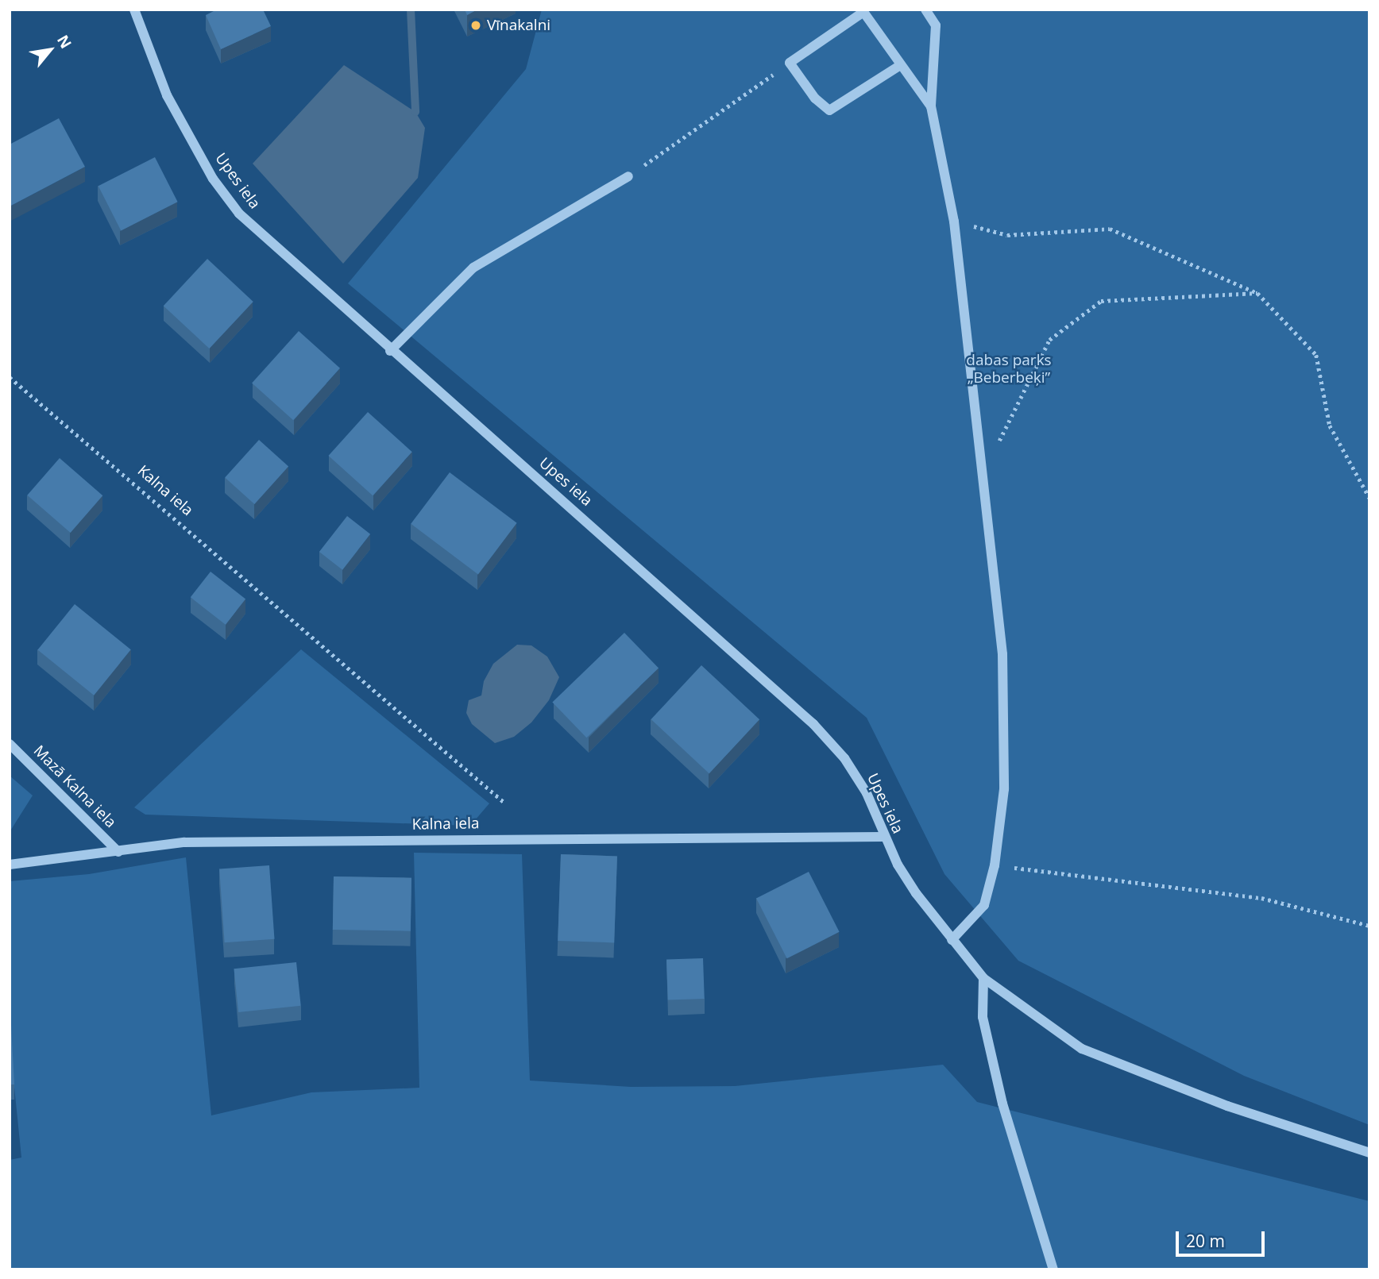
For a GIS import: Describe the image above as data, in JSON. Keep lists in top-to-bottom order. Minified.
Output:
{"streets":{"street":["Upes iela","Kalna iela","Mazā Kalna iela"]},"crossings":[["Upes iela","Kalna iela"],["Kalna iela","Mazā Kalna iela"]],"parks":["dabas parks „Beberbeķi”"],"places":["Vīnakalni"],"scale_bar":"20 m","north":"top right"}
